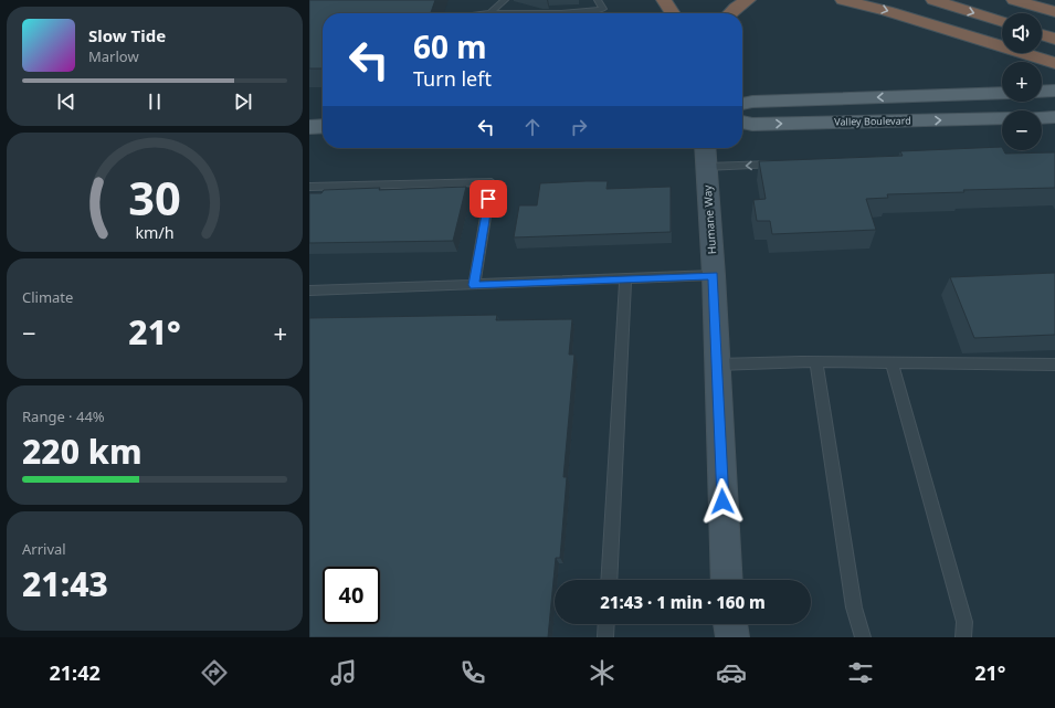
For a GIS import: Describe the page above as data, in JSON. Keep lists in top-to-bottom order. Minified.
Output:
{"streets":{"main road":["Valley Boulevard"],"street":["Humane Way"]},"page":{"map_buttons":["+","−"],"turn":["60 m","Turn left"],"song":["Slow Tide","Marlow"],"tile":["Climate",["Range · 44%","220 km"],["Arrival","21:43"]],"heat":["−","21°","+"],"limit":"40","trip":"21:43 · 1 min · 160 m","tabs":["21:42","21°"],"gauge":["30","km/h"]}}
